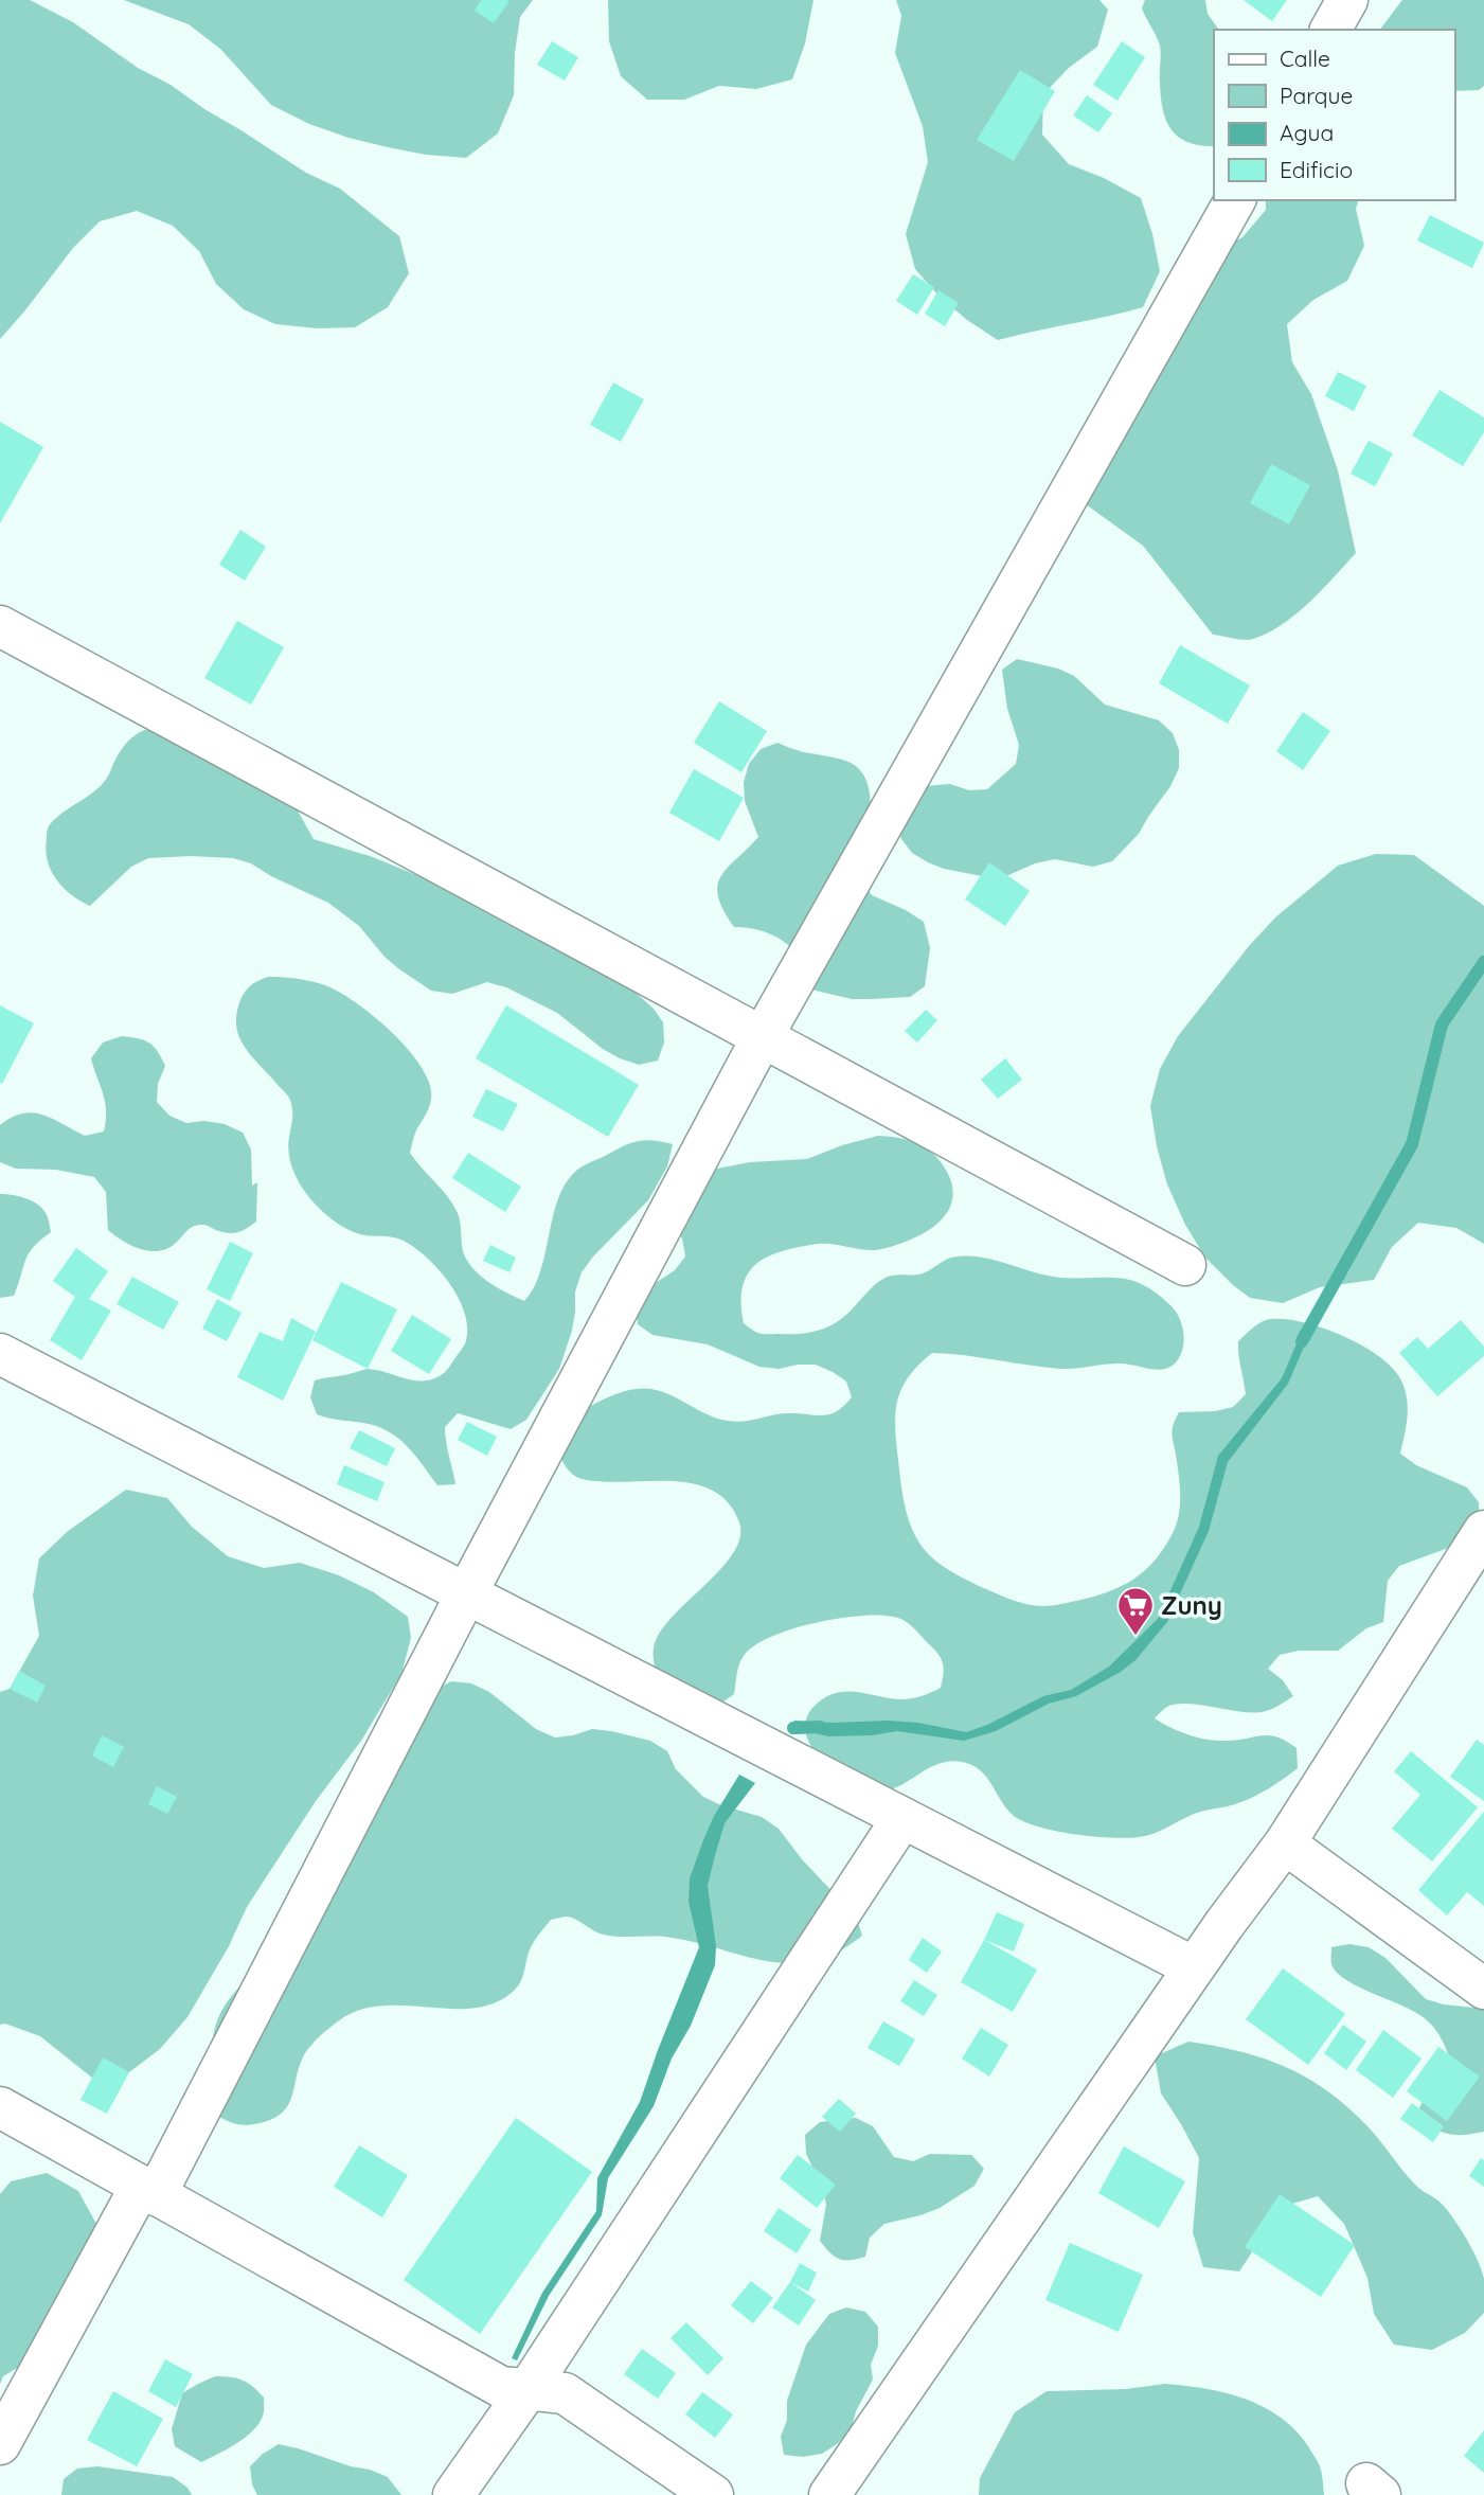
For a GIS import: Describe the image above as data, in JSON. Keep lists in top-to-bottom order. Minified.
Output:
{"places":{"supermarket":["Zuny"]},"legend":["Calle","Parque","Agua","Edificio"]}
